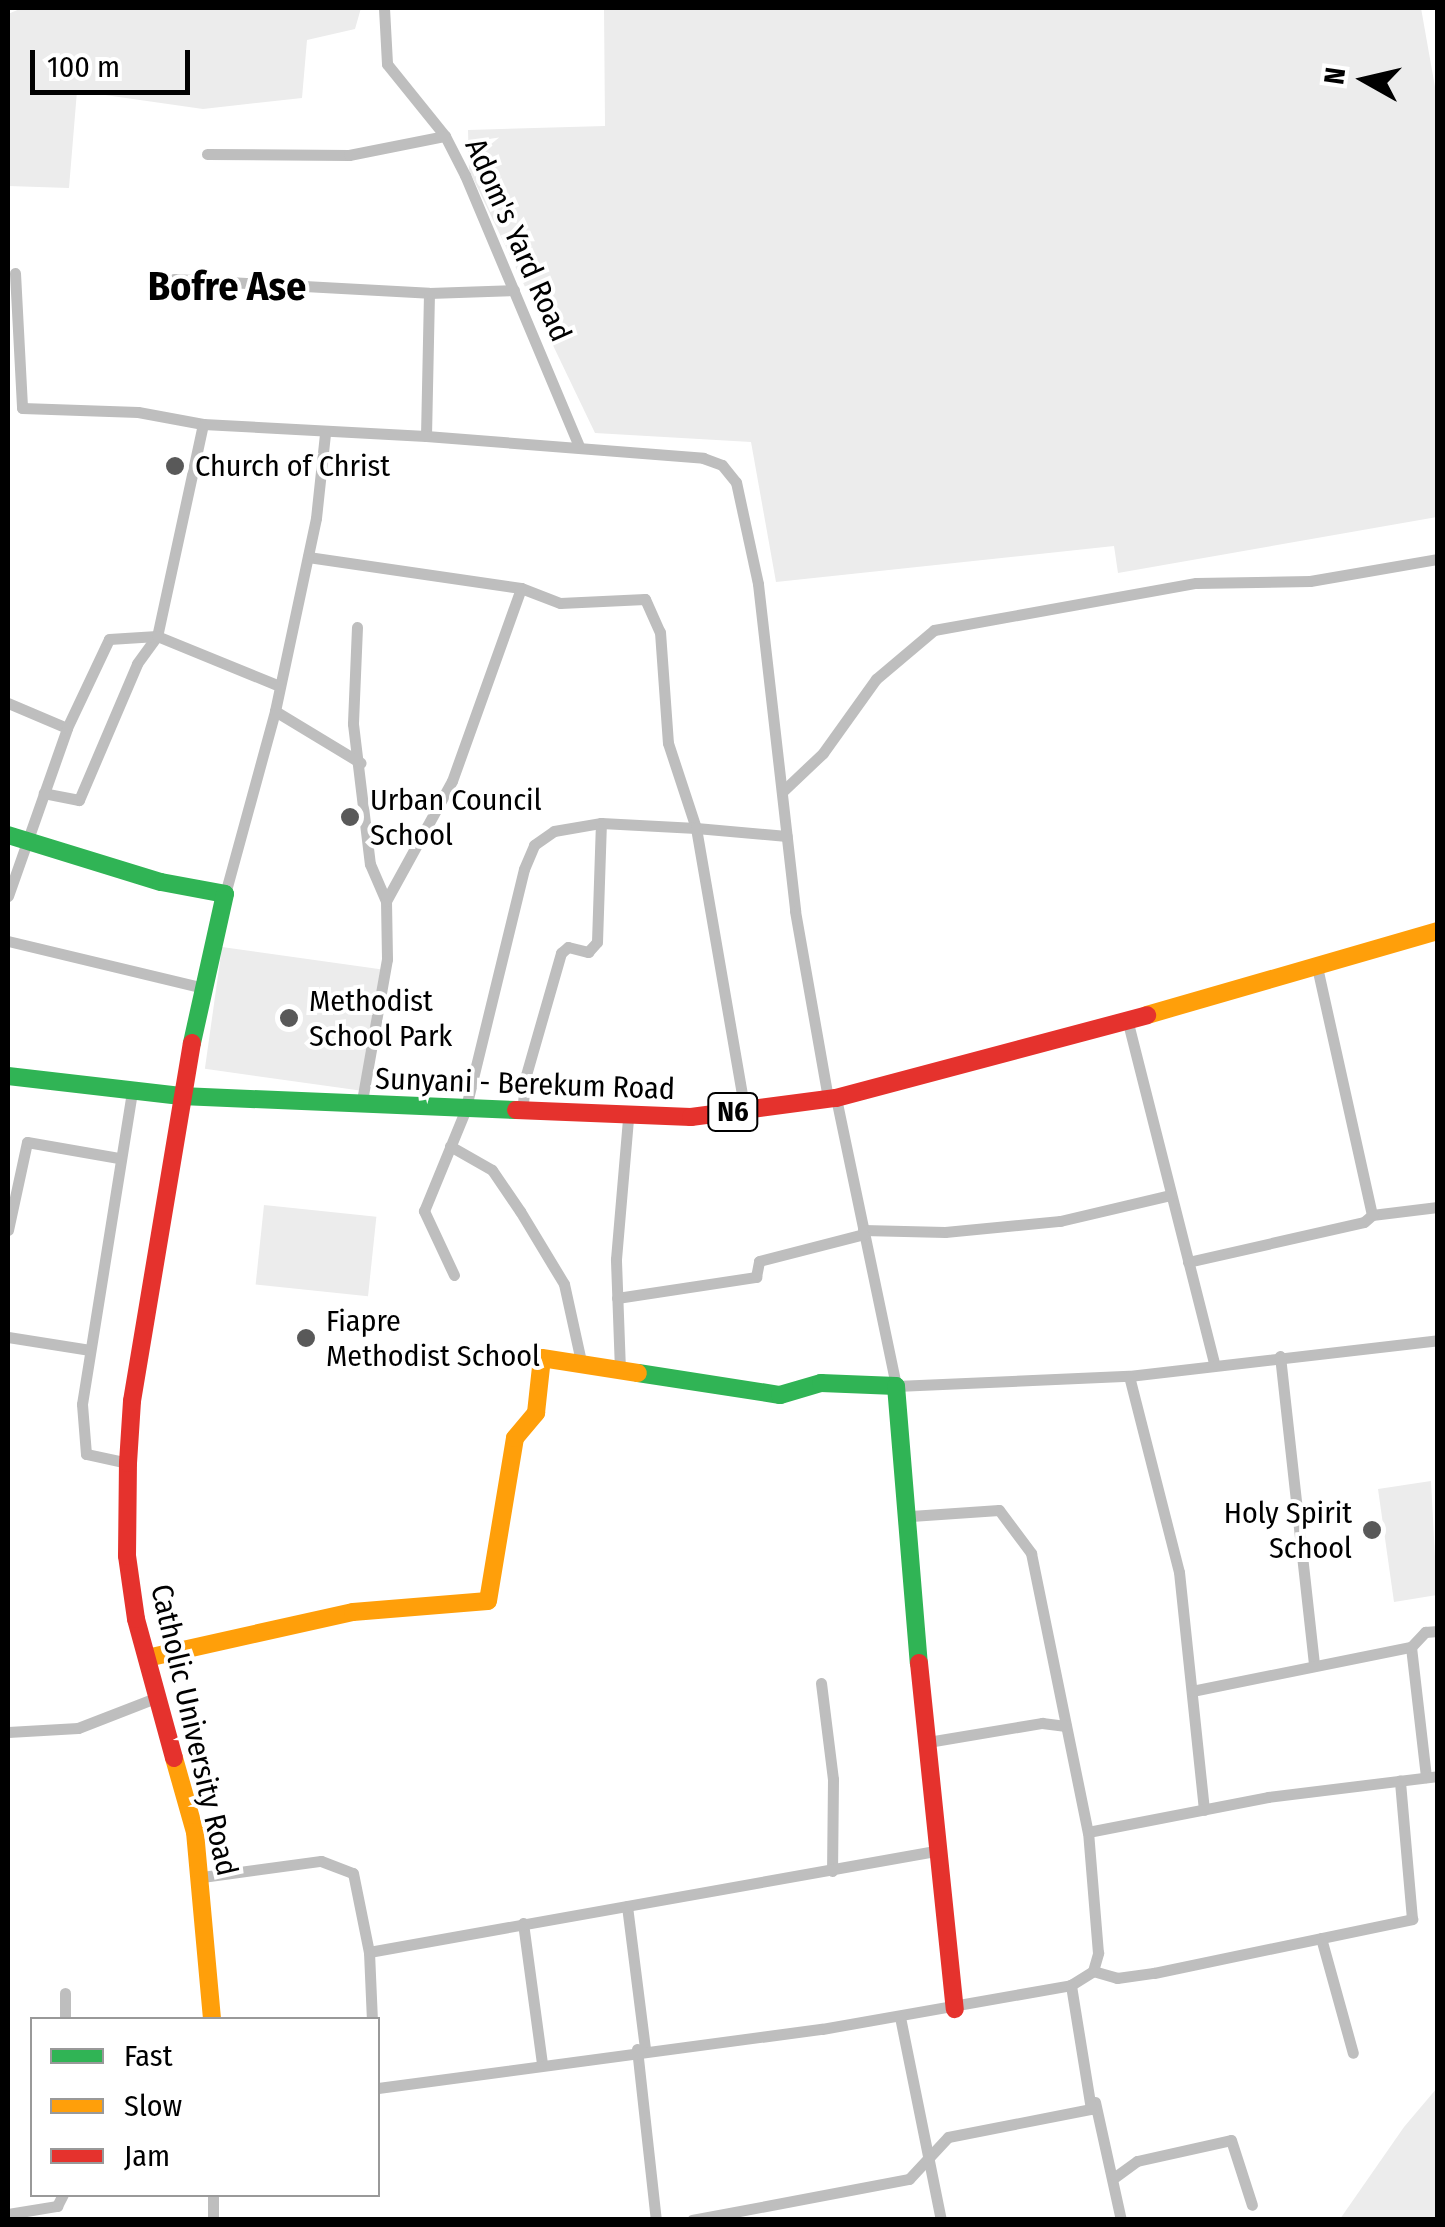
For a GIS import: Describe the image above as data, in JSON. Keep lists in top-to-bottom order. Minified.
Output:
{"streets":{"street":["Adom's Yard Road","Sunyani - Berekum Road","N6","Catholic University Road"]},"crossings":[["Sunyani - Berekum Road","Catholic University Road"]],"districts":["Bofre Ase"],"places":["Church of Christ","Urban Council School","Methodist School Park","Fiapre Methodist School","Holy Spirit School"],"legend":["Fast","Slow","Jam"],"scale_bar":"100 m","north":"left"}
